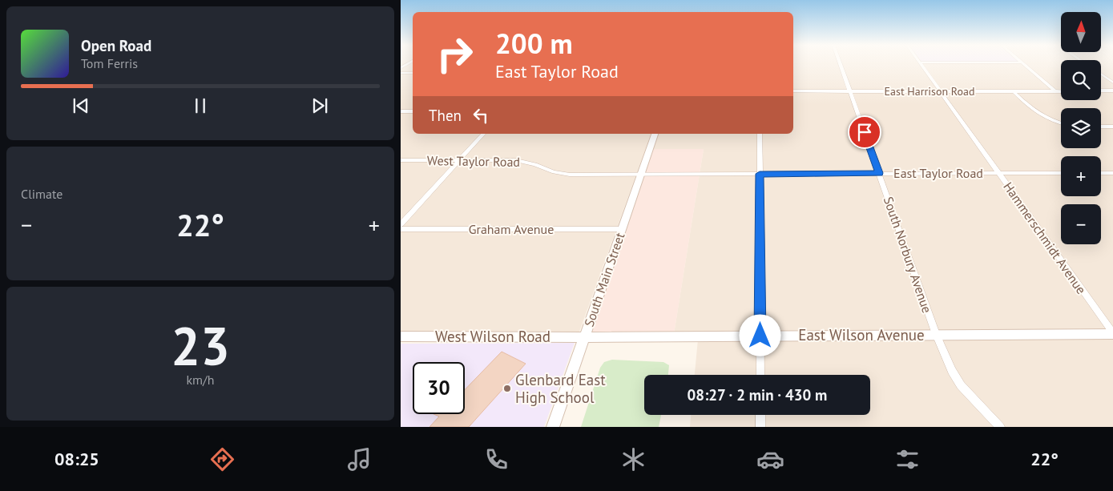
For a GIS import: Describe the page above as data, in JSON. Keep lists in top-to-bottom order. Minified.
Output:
{"streets":{"street":["East Harrison Road","West Taylor Road","East Taylor Road","Graham Avenue","Hammerschmidt Avenue","South Norbury Avenue","South Main Street","East Wilson Avenue","West Wilson Road"]},"crossings":[["East Harrison Road","Hammerschmidt Avenue"],["East Harrison Road","South Norbury Avenue"],["West Taylor Road","East Taylor Road"],["West Taylor Road","South Main Street"],["East Taylor Road","Hammerschmidt Avenue"],["East Taylor Road","South Norbury Avenue"],["East Taylor Road","South Main Street"],["Graham Avenue","South Main Street"],["Hammerschmidt Avenue","East Wilson Avenue"],["South Norbury Avenue","East Wilson Avenue"],["South Main Street","East Wilson Avenue"],["South Main Street","West Wilson Road"],["East Wilson Avenue","West Wilson Road"]],"places":["Glenbard East High School"],"north":"top","page":{"map_buttons":["+","−"],"turn":["200 m","East Taylor Road"],"song":["Open Road","Tom Ferris"],"then":"Then","tile":["Climate",["23","km/h"]],"heat":["−","22°","+"],"limit":"30","trip":"08:27 · 2 min · 430 m","tabs":["08:25","22°"]}}
